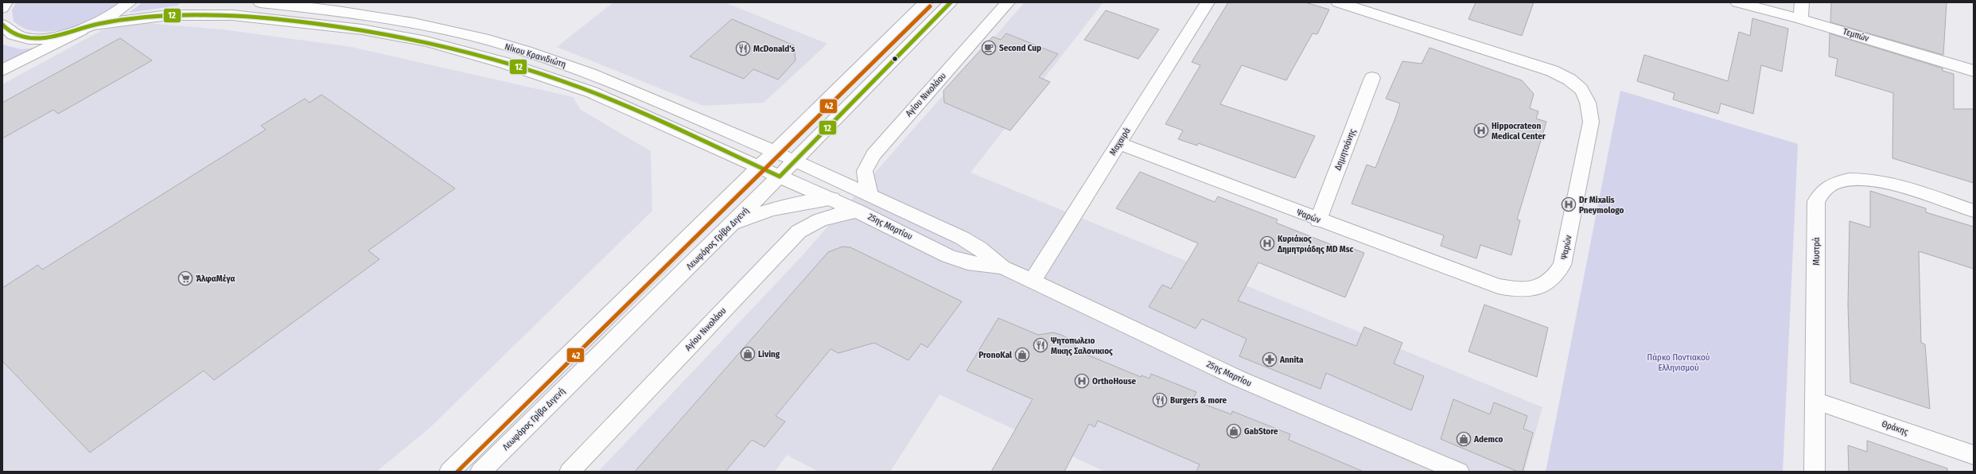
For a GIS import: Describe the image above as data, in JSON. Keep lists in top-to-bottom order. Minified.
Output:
{"streets":{"street":["Τεμπών","Νίκου Κρανιδιώτη","Αγίου Νικολάου","Μαχαιρά","Δημητσάνης","Ψαρών","25ης Μαρτίου","Λεωφόρος Γρίβα Διγενή","Μυστρά","Θράκης"]},"crossings":[["Νίκου Κρανιδιώτη","25ης Μαρτίου"],["Νίκου Κρανιδιώτη","Λεωφόρος Γρίβα Διγενή"],["Αγίου Νικολάου","25ης Μαρτίου"],["Μαχαιρά","Ψαρών"],["Μαχαιρά","25ης Μαρτίου"],["Δημητσάνης","Ψαρών"],["25ης Μαρτίου","Λεωφόρος Γρίβα Διγενή"],["Μυστρά","Θράκης"]],"parks":["Πάρκο Ποντιακού Ελληνισμού"],"places":{"cafe":["Second Cup"],"restaurant":["McDonald's","Ψητοπωλειο Μικης Σαλονικιος","Burgers & more"],"hospital":["Hippocrateon Medical Center","Dr Mixalis Pneymologo","Κυριάκος Δημητριάδης MD Msc","OrthoHouse"],"supermarket":["ΆλφαΜέγα"],"shop":["Living","PronoKal","GabStore","Ademco"],"pharmacy":["Annita"]},"lines":["transit line 12","transit line 42"]}
